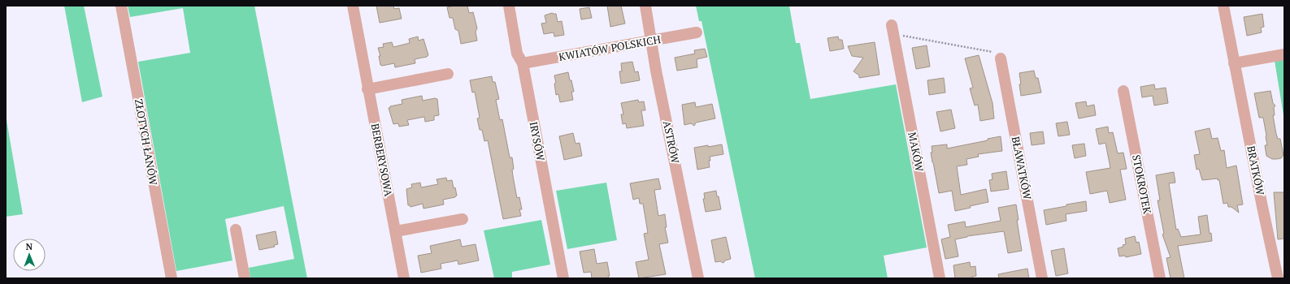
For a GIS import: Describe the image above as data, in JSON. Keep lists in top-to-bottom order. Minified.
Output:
{"streets":{"street":["KWIATÓW POLSKICH","IRYSÓW","ZŁOTYCH ŁANÓW","ASTRÓW","MAKÓW","BERBERYSOWA","BŁAWATKÓW","BRATKÓW","STOKROTEK"]},"crossings":[["KWIATÓW POLSKICH","IRYSÓW"],["KWIATÓW POLSKICH","ASTRÓW"]],"north":"top"}
